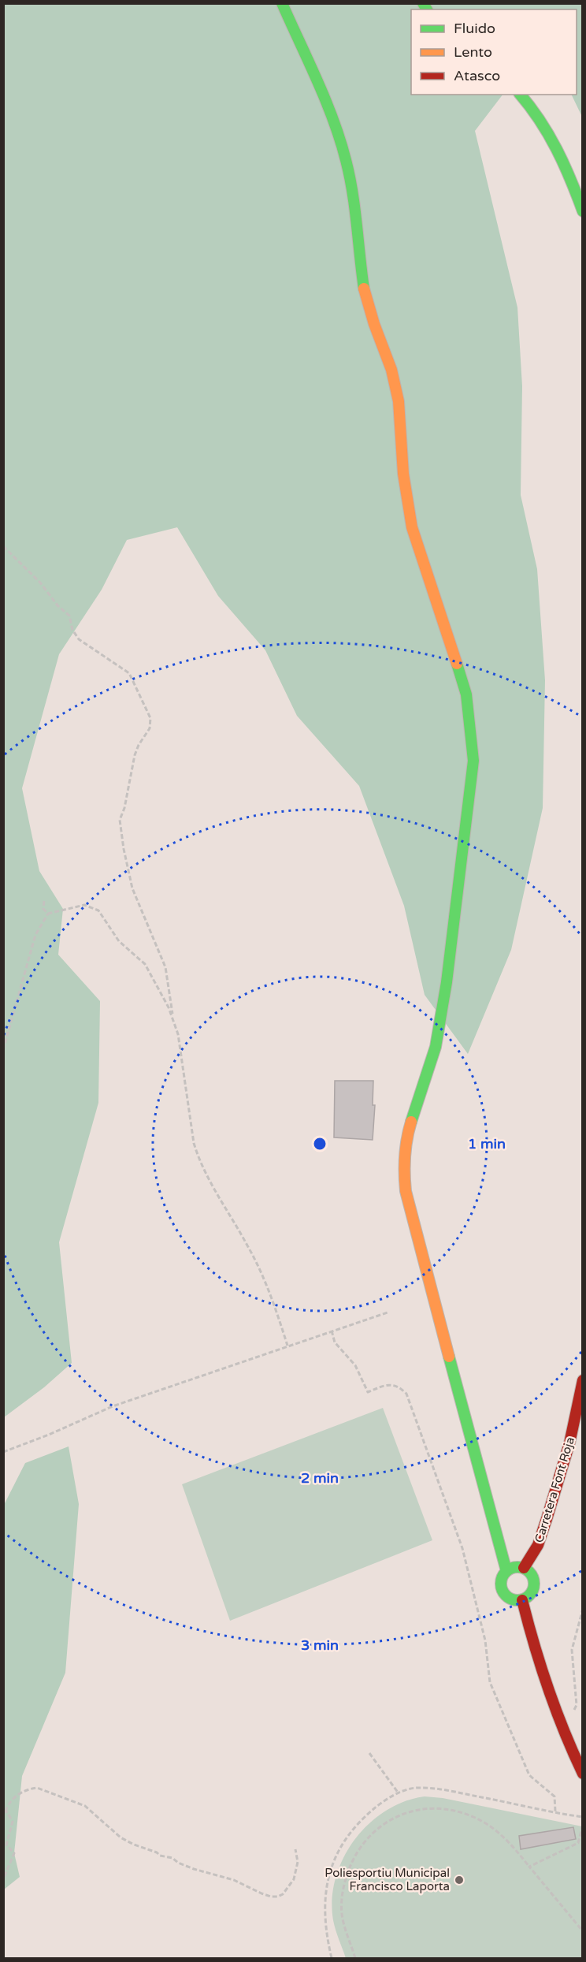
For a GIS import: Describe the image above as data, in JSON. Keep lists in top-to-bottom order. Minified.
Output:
{"streets":{"street":["Carretera Font Roja"]},"places":["Poliesportiu Municipal Francisco Laporta"],"legend":["Fluido","Lento","Atasco"],"rings":["1 min","2 min","3 min"]}
